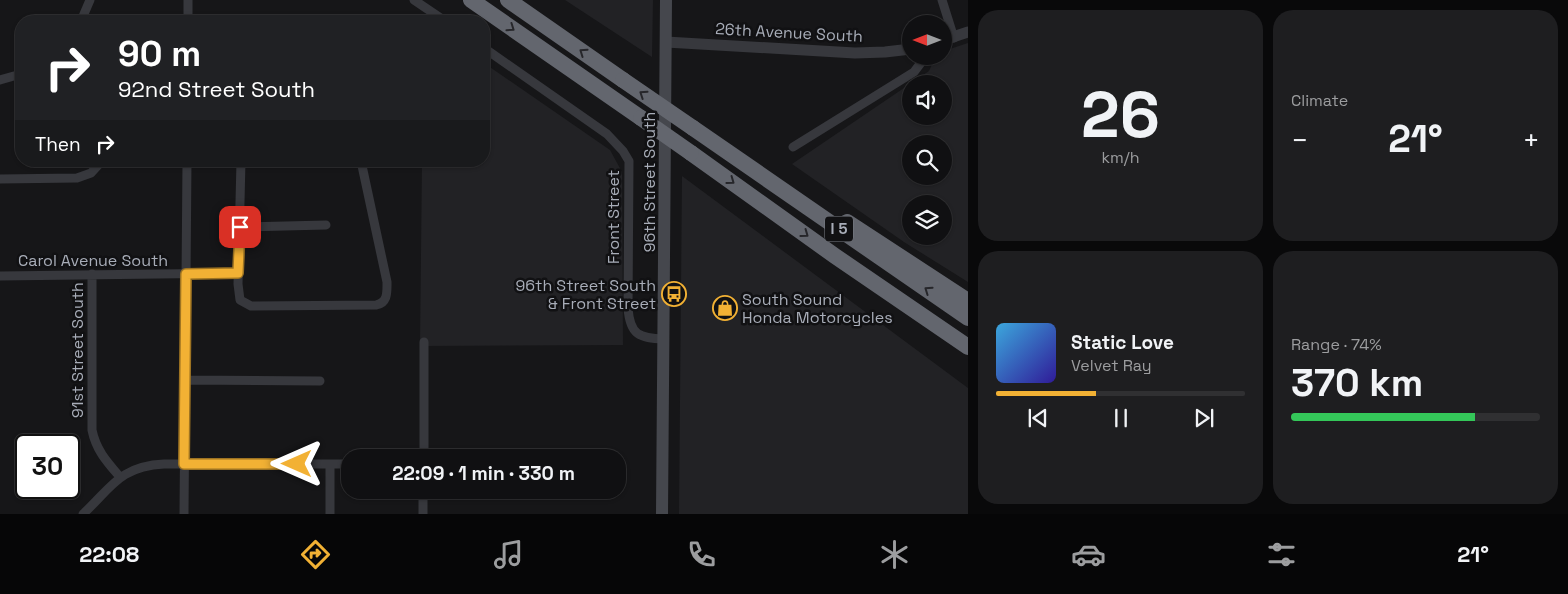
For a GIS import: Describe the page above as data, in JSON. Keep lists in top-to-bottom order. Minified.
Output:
{"streets":{"highway":["I 5"],"main road":["96th Street South"],"street":["26th Avenue South","Front Street","Carol Avenue South","91st Street South"]},"crossings":[["26th Avenue South","96th Street South"],["96th Street South","Front Street"],["Carol Avenue South","91st Street South"]],"places":{"bus stop":["96th Street South & Front Street"],"shop":["South Sound Honda Motorcycles"]},"north":"left","page":{"tile":[["26","km/h"],"Climate",["Range · 74%","370 km"]],"turn":["90 m","92nd Street South"],"heat":["−","21°","+"],"then":"Then","song":["Static Love","Velvet Ray"],"limit":"30","trip":"22:09 · 1 min · 330 m","tabs":["22:08","21°"]}}
